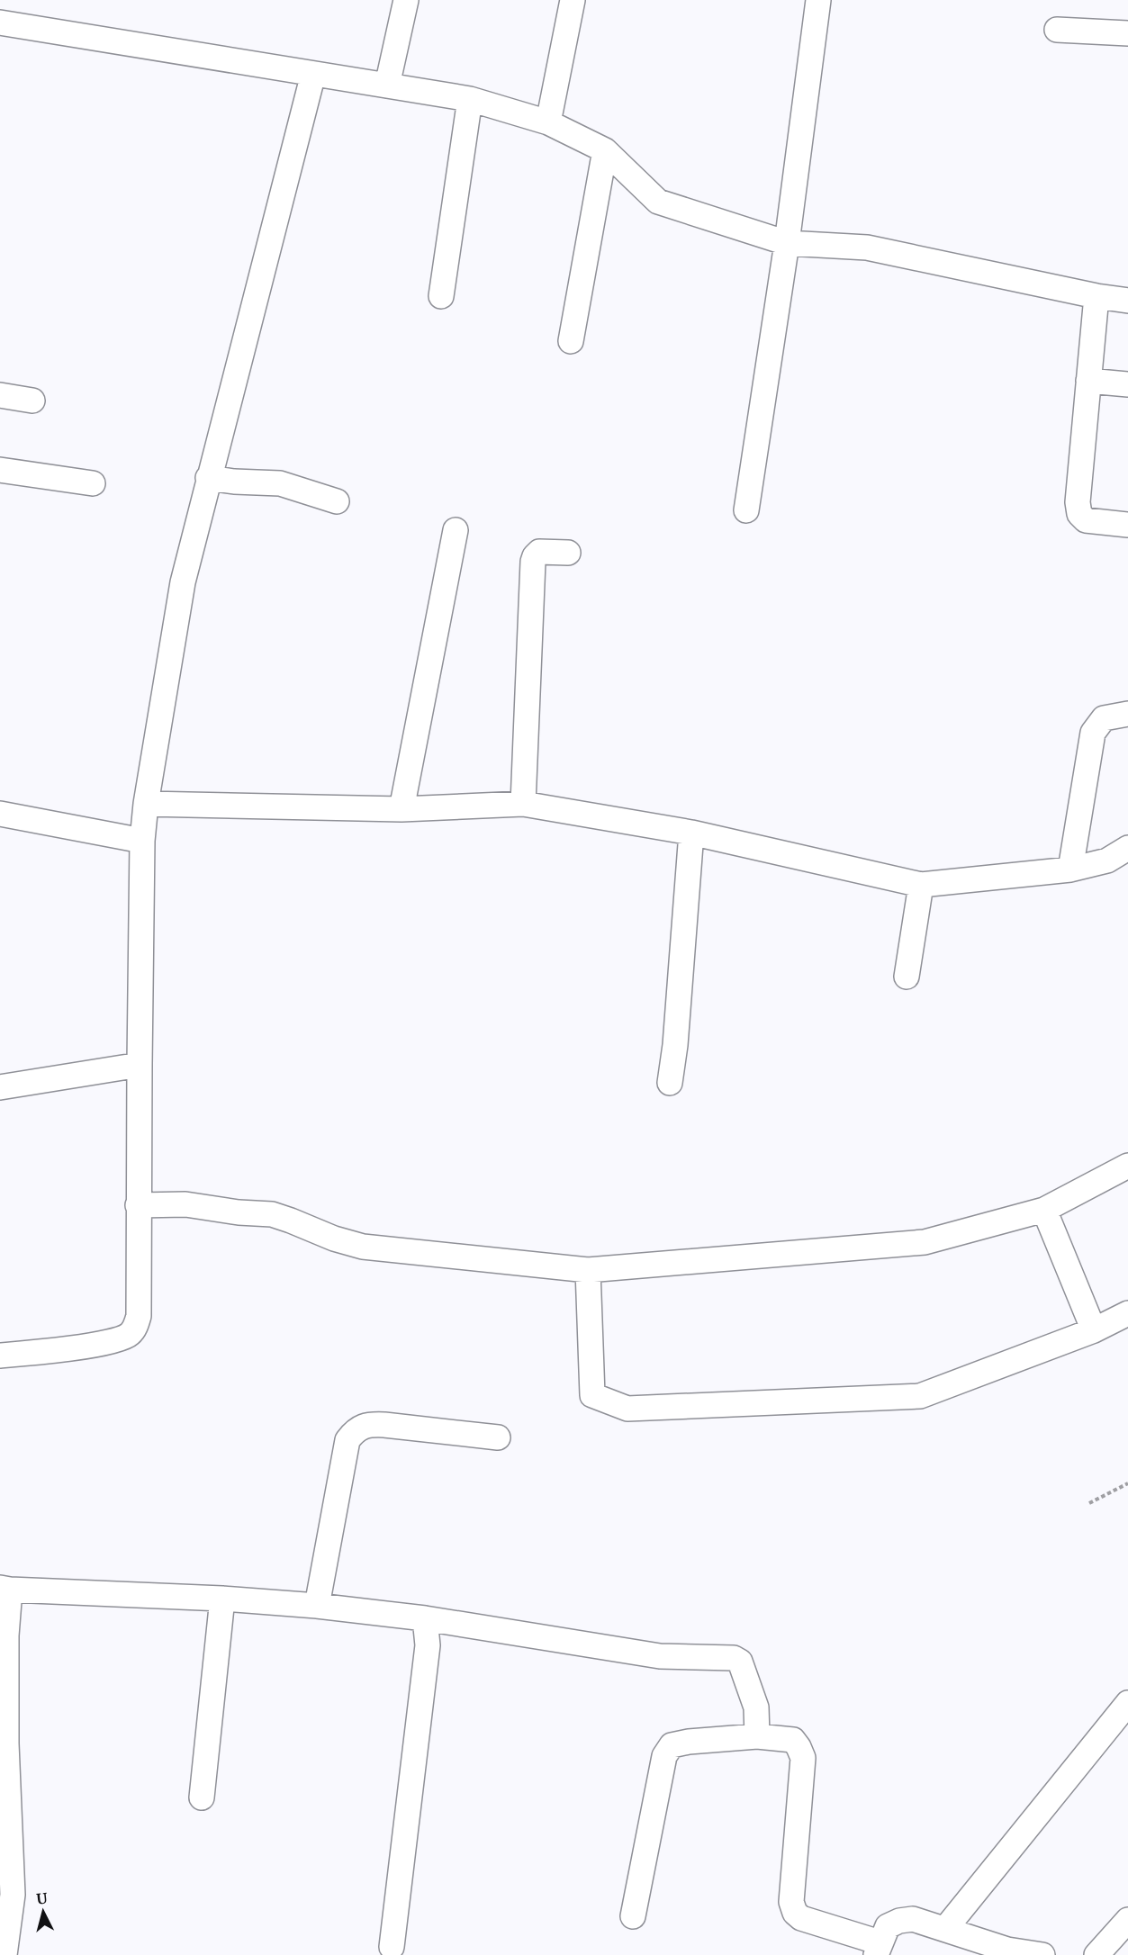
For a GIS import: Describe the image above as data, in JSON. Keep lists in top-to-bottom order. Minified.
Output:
{"north":"top"}
